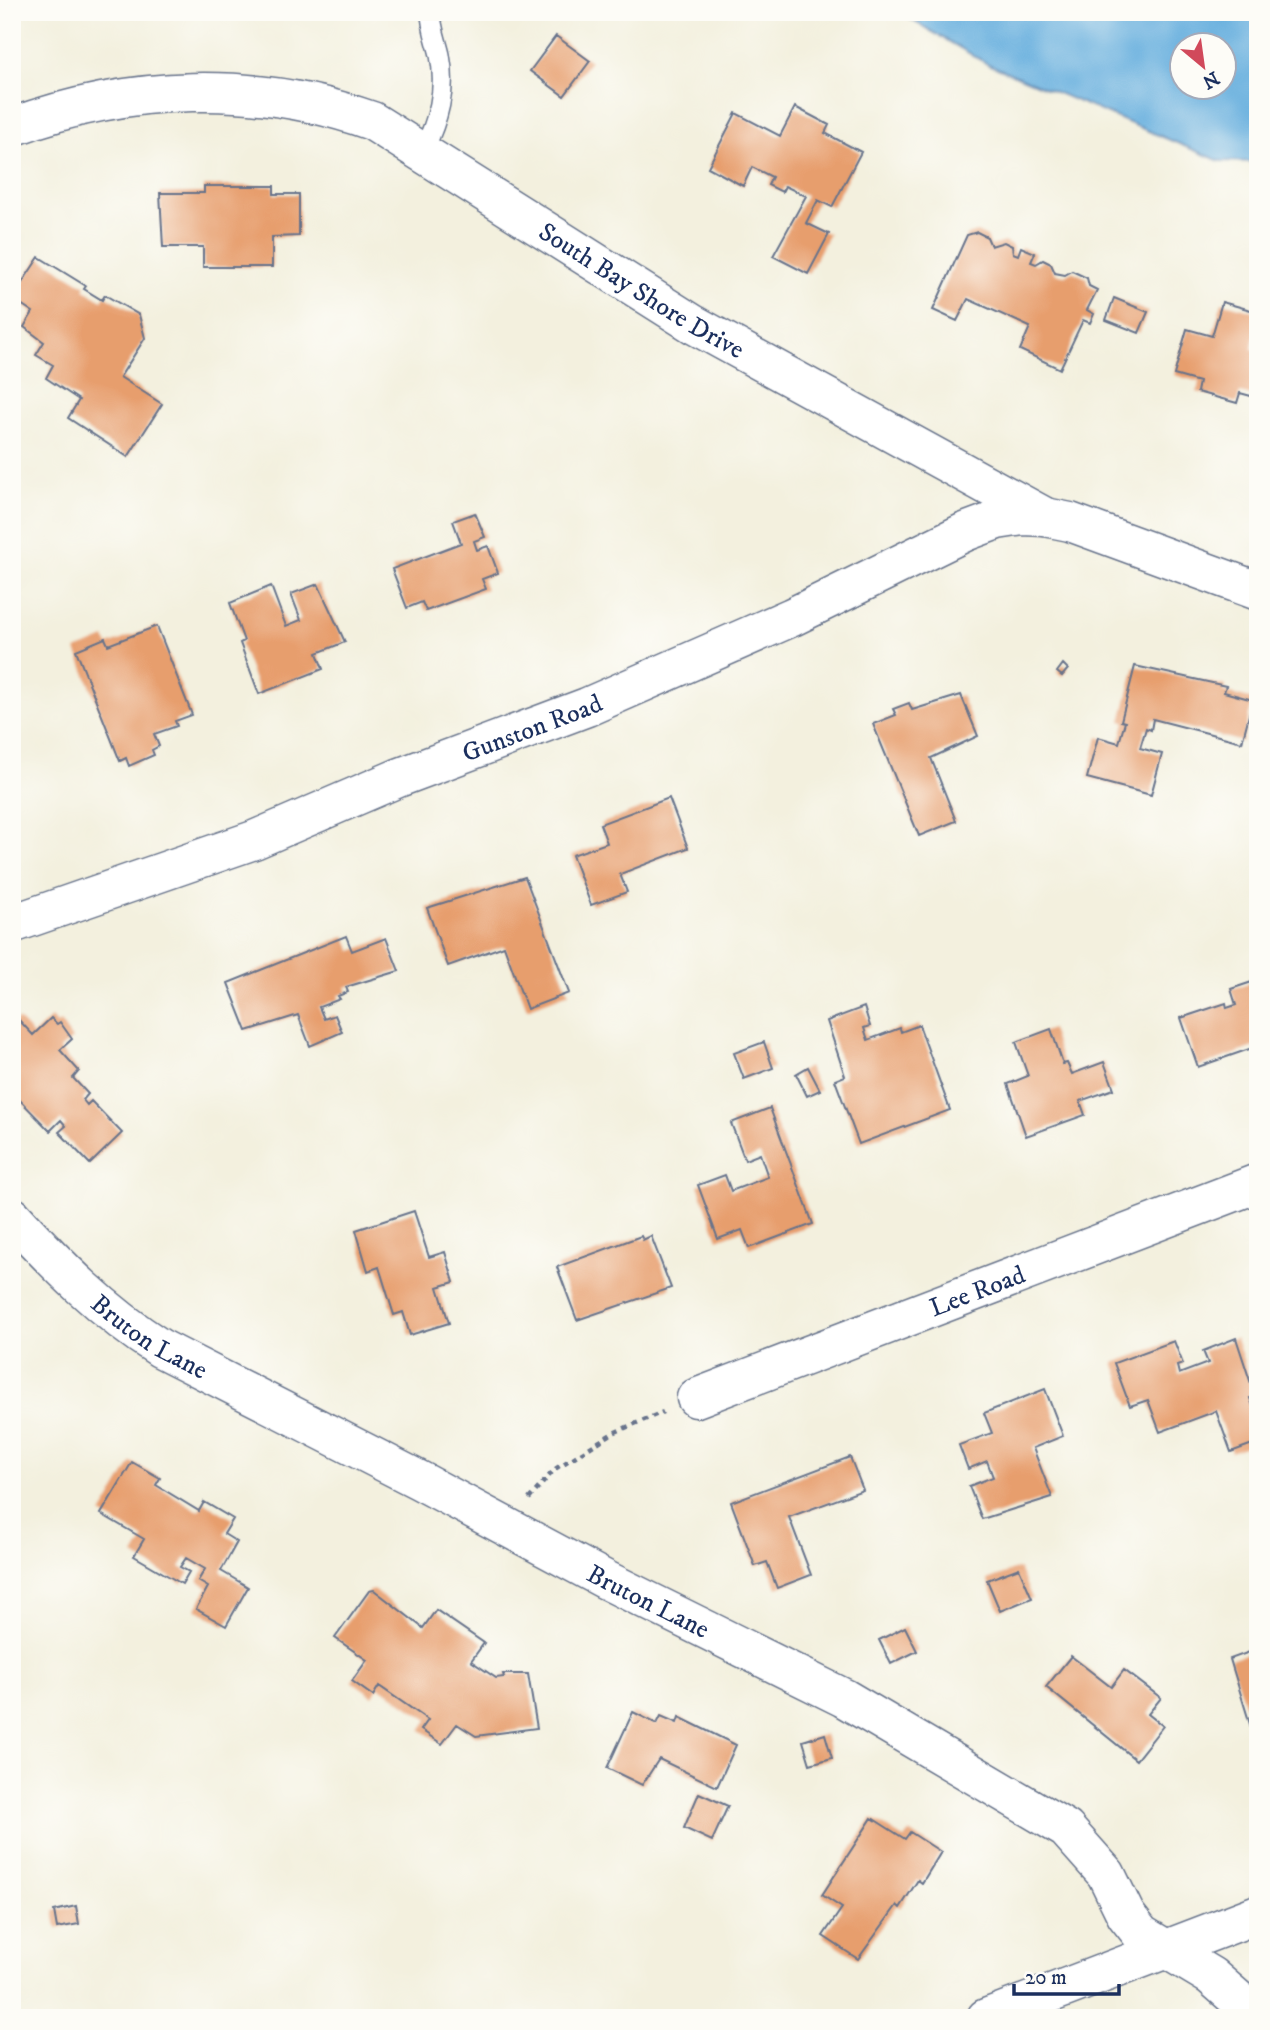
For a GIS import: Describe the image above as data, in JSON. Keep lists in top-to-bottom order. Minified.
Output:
{"streets":{"street":["South Bay Shore Drive","Gunston Road","Lee Road","Bruton Lane"]},"crossings":[["South Bay Shore Drive","Gunston Road"]],"scale_bar":"20 m","north":"bottom right"}
